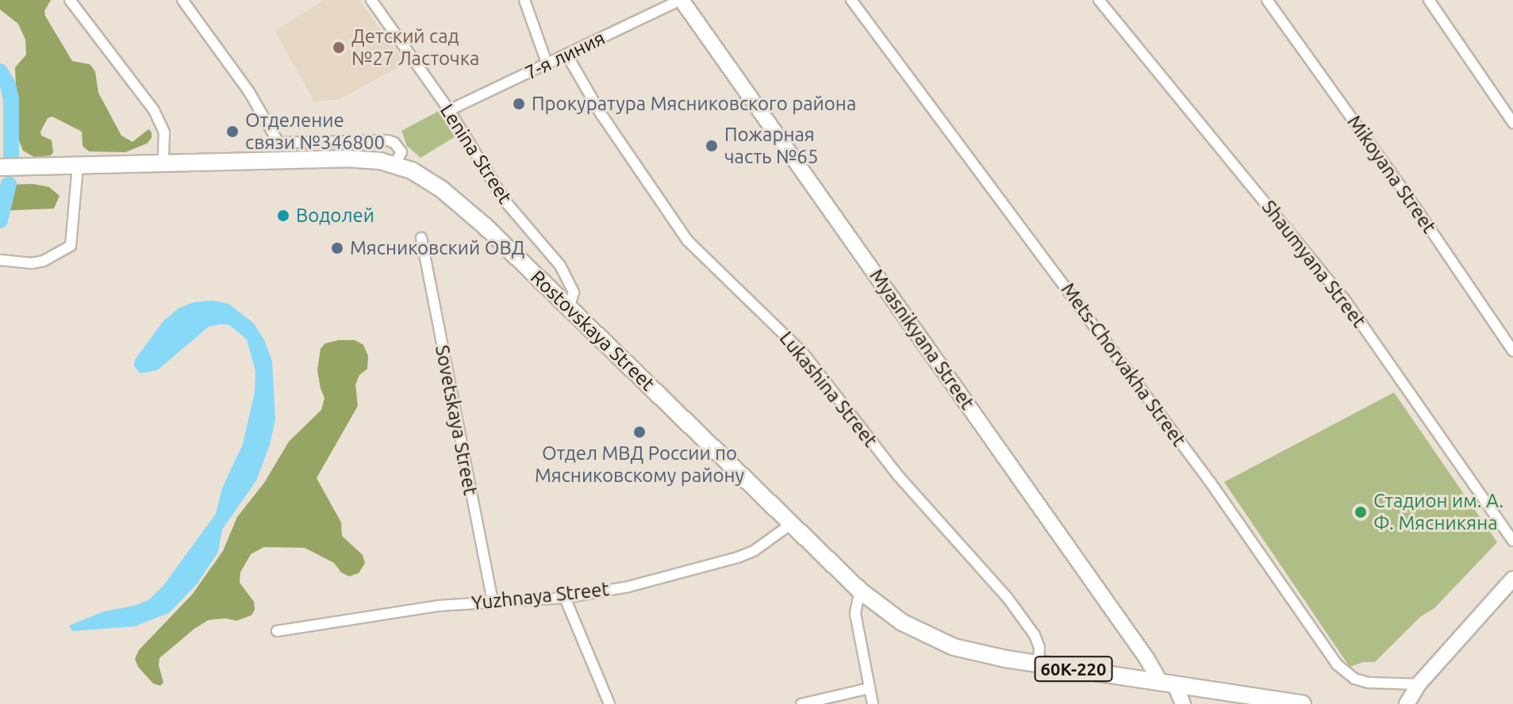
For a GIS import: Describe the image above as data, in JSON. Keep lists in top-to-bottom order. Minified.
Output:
{"streets":{"main road":["Rostovskaya Street","60К-220"],"street":["7-я линия","Lenina Street","Mikoyana Street","Shaumyana Street","Myasnikyana Street","Mets-Chorvakha Street","Lukashina Street","Sovetskaya Street","Yuzhnaya Street"]},"crossings":[["7-я линия","Lenina Street"],["7-я линия","Myasnikyana Street"],["7-я линия","Lukashina Street"],["Lenina Street","Rostovskaya Street"],["Rostovskaya Street","Myasnikyana Street"],["Rostovskaya Street","Lukashina Street"],["Rostovskaya Street","Yuzhnaya Street"],["Sovetskaya Street","Yuzhnaya Street"]],"places":["Детский сад №27 Ласточка","Прокуратура Мясниковского района","Отделение связи №346800","Пожарная часть №65","Водолей","Мясниковский ОВД","Отдел МВД России по Мясниковскому району","Стадион им. А. Ф. Мясникяна"]}
